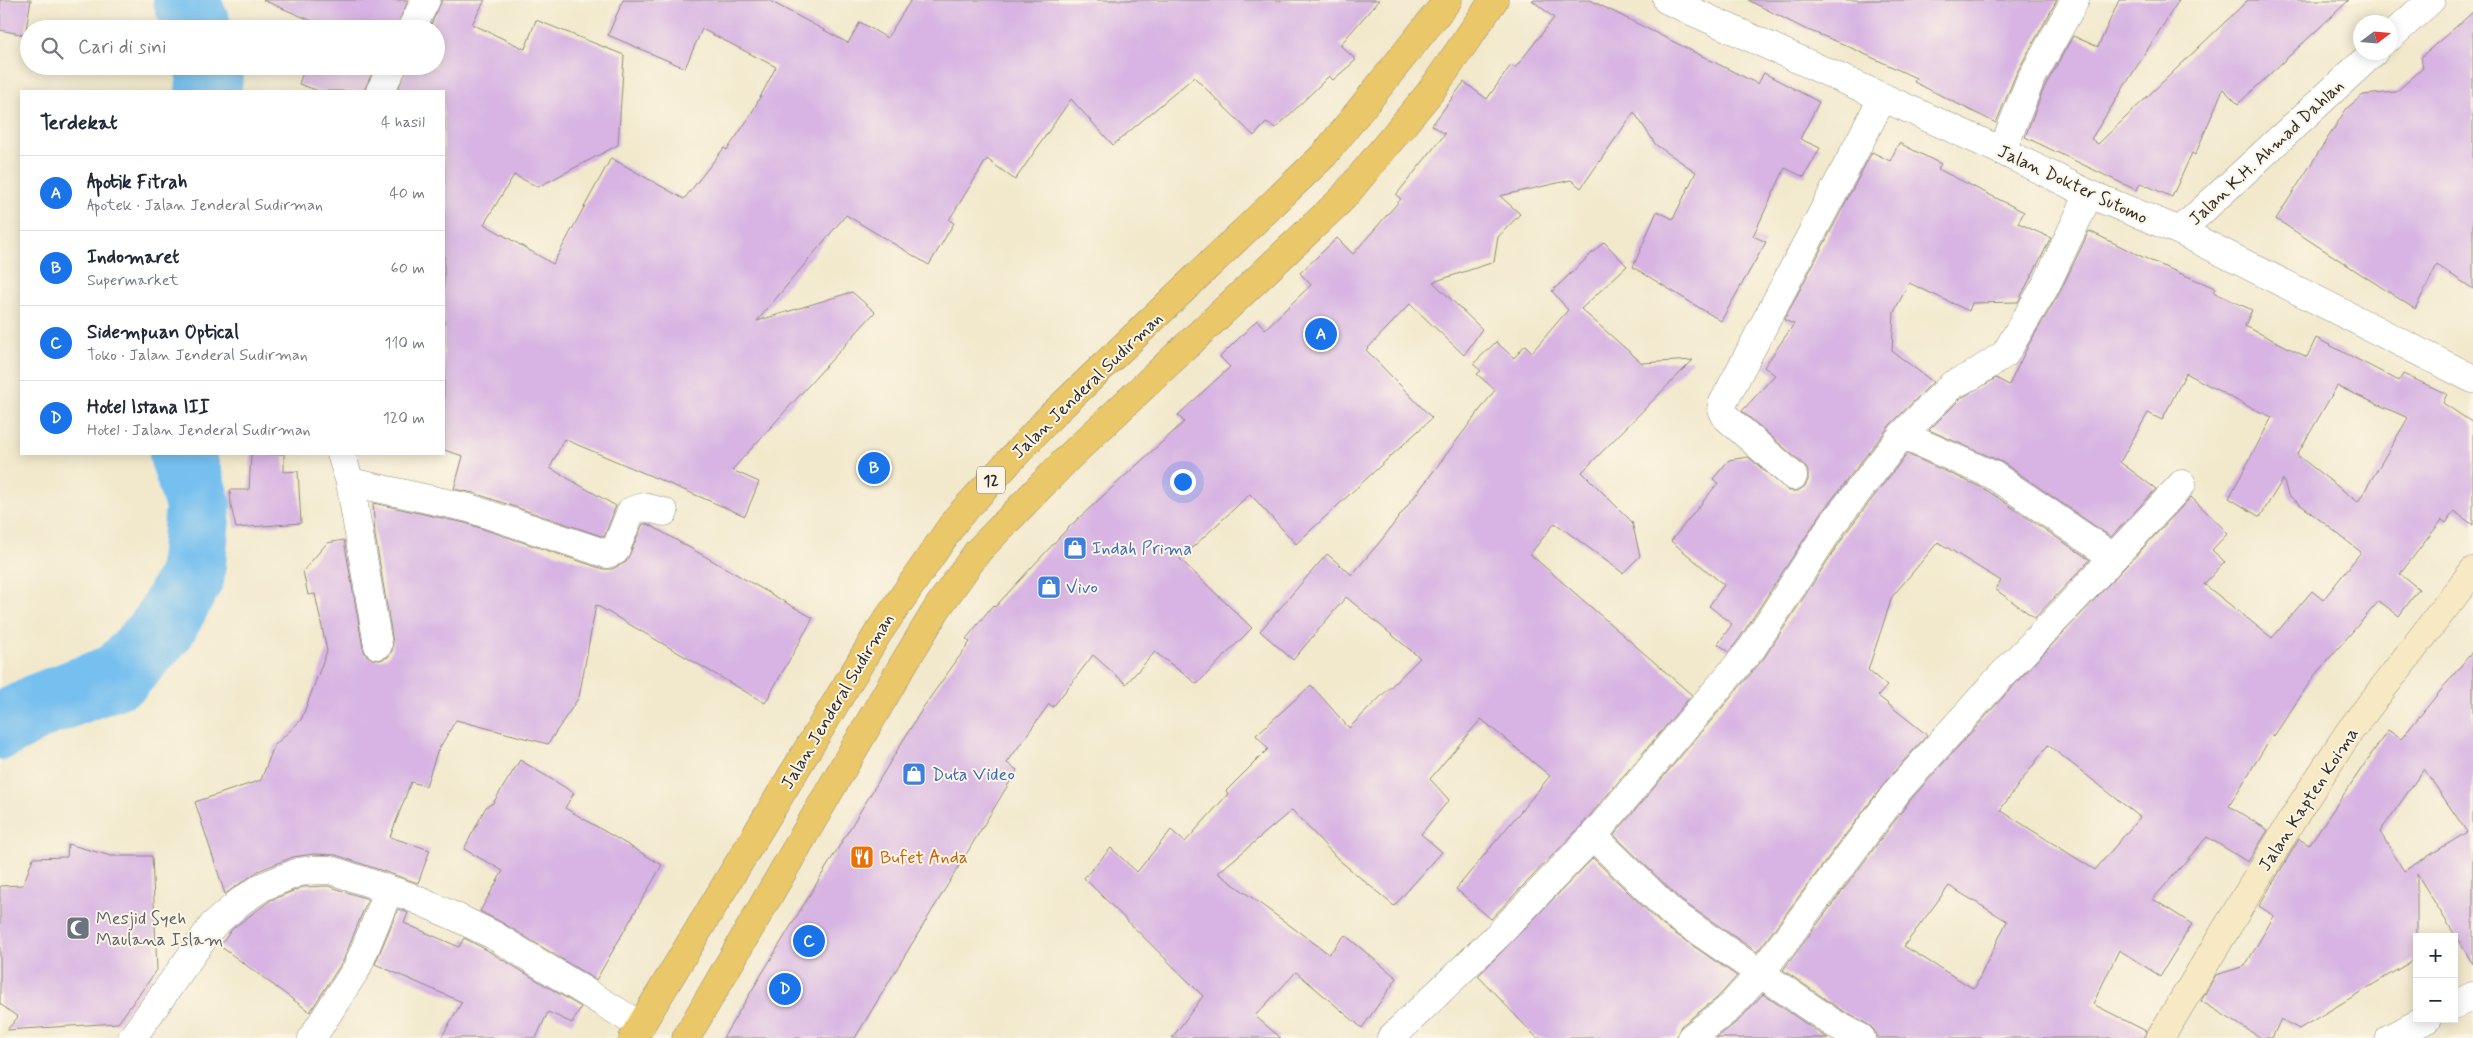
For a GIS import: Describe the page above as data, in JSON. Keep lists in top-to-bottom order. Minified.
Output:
{"streets":{"highway":["Jalan Jenderal Sudirman","12"],"street":["Jalan K.H. Ahmad Dahlan","Jalan Dokter Sutomo","Jalan Kapten Koima"]},"crossings":[["Jalan K.H. Ahmad Dahlan","Jalan Dokter Sutomo"]],"places":{"shop":["Indah Prima","Vivo","Duta Video"],"restaurant":["Bufet Anda"],"mosque":["Mesjid Syeh Maulana Islam"]},"north":"right","page":{"search":"Cari di sini","heading":["Terdekat","4 hasil"],"list":[{"mark":"A","name":"Apotik Fitrah","note":"Apotek · Jalan Jenderal Sudirman","value":"40 m"},{"mark":"B","name":"Indomaret","note":"Supermarket","value":"60 m"},{"mark":"C","name":"Sidempuan Optical","note":"Toko · Jalan Jenderal Sudirman","value":"110 m"},{"mark":"D","name":"Hotel Istana III","note":"Hotel · Jalan Jenderal Sudirman","value":"120 m"}],"pins":["A","B","C","D"],"map_buttons":["+","−"]}}
